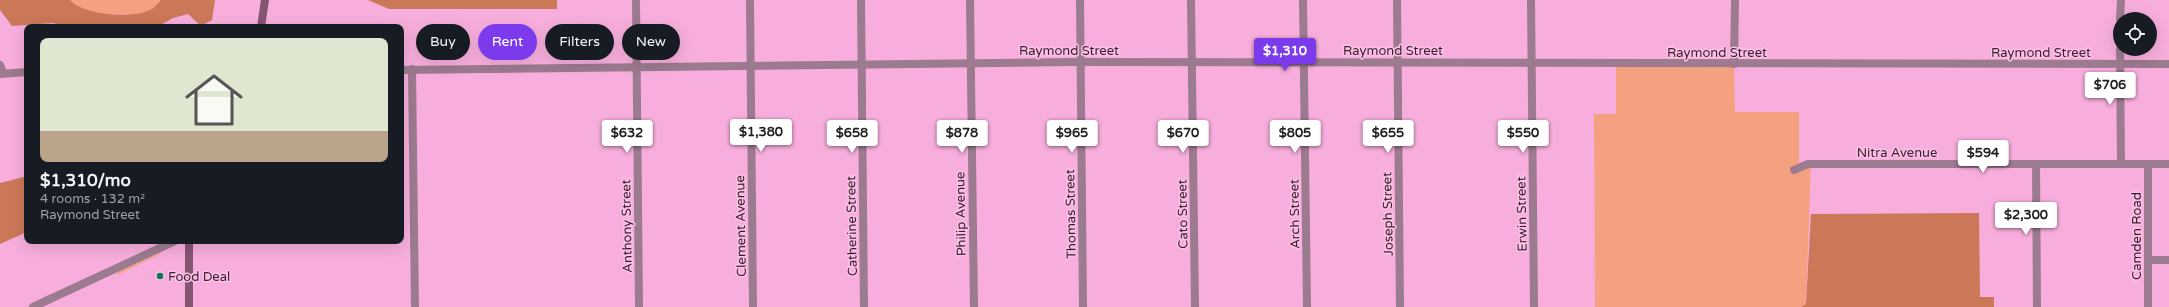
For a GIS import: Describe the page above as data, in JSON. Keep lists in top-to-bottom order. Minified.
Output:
{"streets":{"street":["Raymond Street","Nitra Avenue","Philip Avenue","Thomas Street","Cato Street","Arch Street","Joseph Street","Erwin Street","Anthony Street","Clement Avenue","Catherine Street","Camden Road"]},"crossings":[["Raymond Street","Philip Avenue"],["Raymond Street","Thomas Street"],["Raymond Street","Cato Street"],["Raymond Street","Arch Street"],["Raymond Street","Joseph Street"],["Raymond Street","Erwin Street"],["Raymond Street","Anthony Street"],["Raymond Street","Clement Avenue"],["Raymond Street","Catherine Street"],["Nitra Avenue","Camden Road"]],"places":["Food Deal"],"page":{"chip":["Buy","Rent","Filters","New"],"list":[{"name":"$1,310/mo","note":"4 rooms · 132 m² · Raymond Street"}],"price":["$1,310","$706","$1,380","$632","$658","$878","$965","$670","$805","$655","$550","$594","$2,300"]}}
